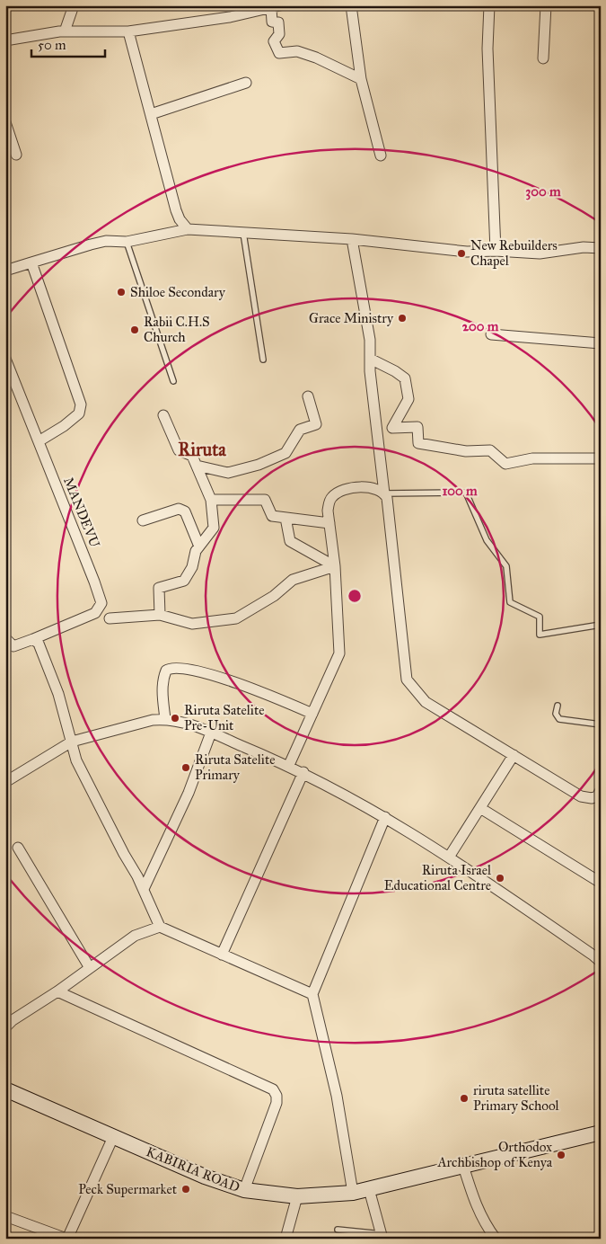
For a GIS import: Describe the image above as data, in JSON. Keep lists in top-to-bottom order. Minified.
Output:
{"streets":{"main road":["KABIRIA ROAD"],"street":["MANDEVU"]},"districts":["Riruta"],"places":["New Rebuilders Chapel","Shiloe Secondary","Grace Ministry","Rabii C.H.S Church","Riruta Satelite Pre-Unit","Riruta Satelite Primary","Riruta Israel Educational Centre","riruta satellite Primary School","Orthodox Archbishop of Kenya","Peck Supermarket"],"scale_bar":"50 m","rings":["300 m","200 m","100 m"]}
